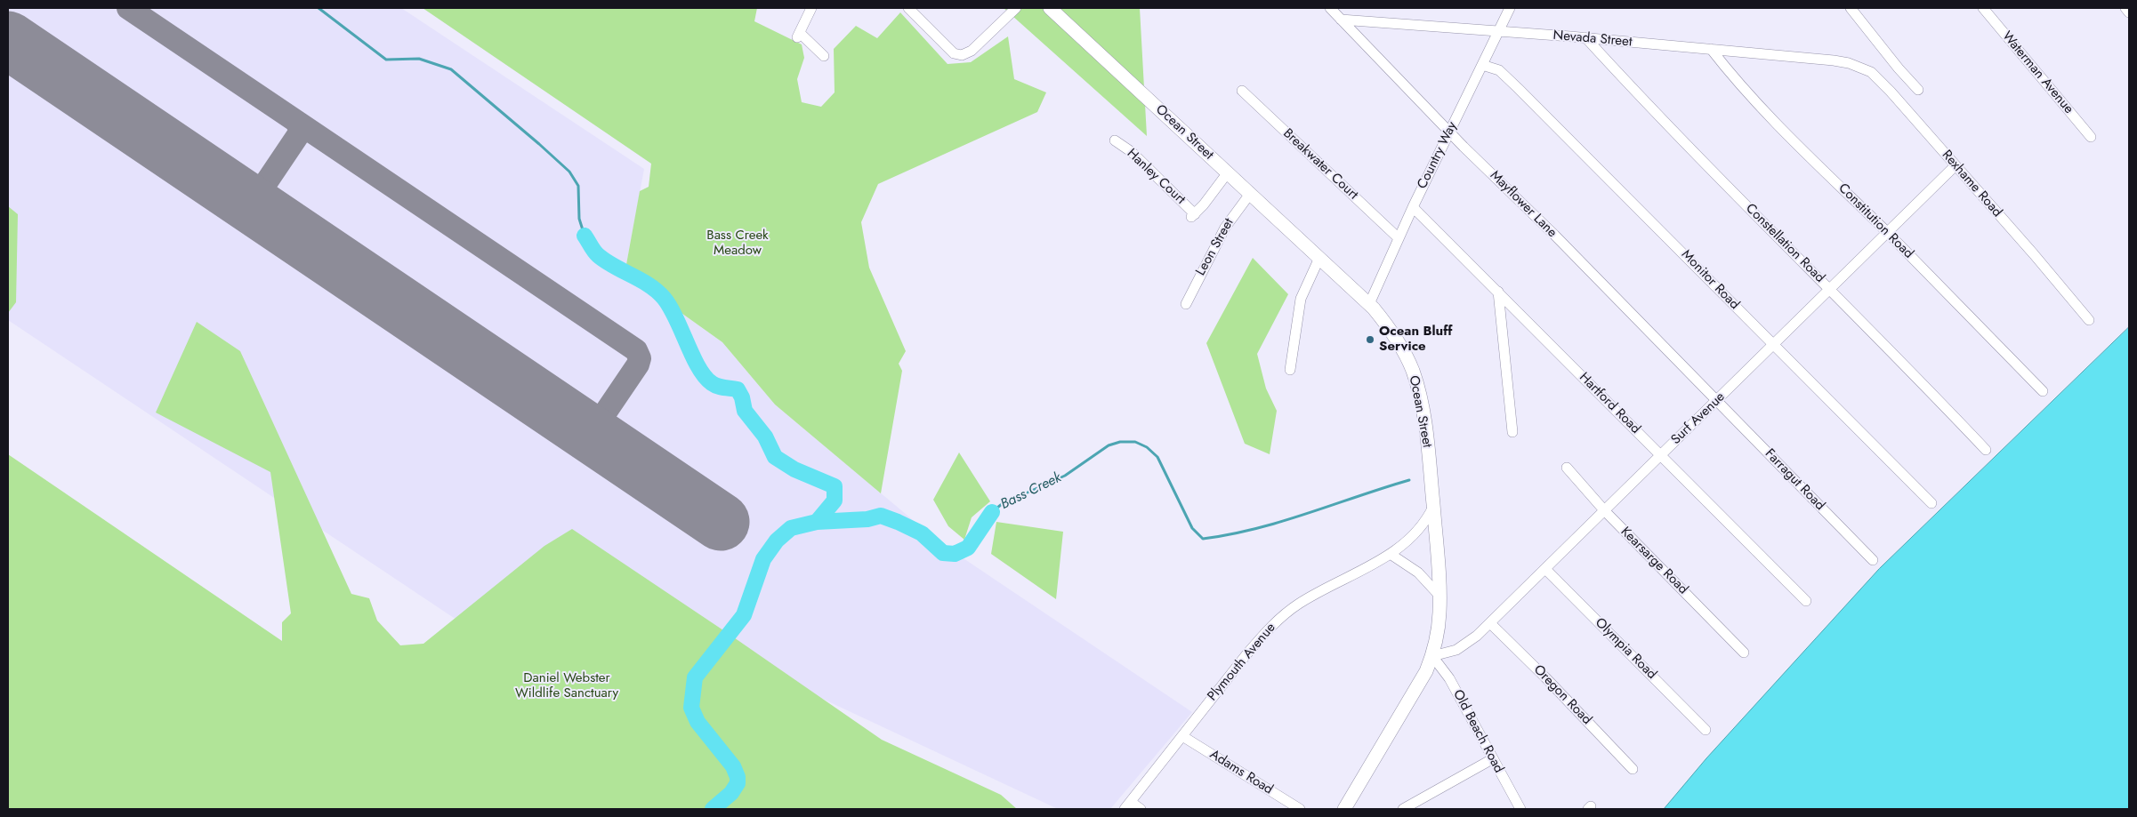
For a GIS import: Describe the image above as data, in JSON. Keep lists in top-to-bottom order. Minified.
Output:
{"streets":{"main road":["Ocean Street"],"street":["Nevada Street","Waterman Avenue","Country Way","Breakwater Court","Hanley Court","Rexhame Road","Mayflower Lane","Constitution Road","Constellation Road","Leon Street","Monitor Road","Hartford Road","Surf Avenue","Farragut Road","Kearsarge Road","Olympia Road","Plymouth Avenue","Oregon Road","Old Beach Road","Adams Road"]},"crossings":[["Nevada Street","Country Way"],["Nevada Street","Rexhame Road"],["Nevada Street","Mayflower Lane"],["Nevada Street","Constitution Road"],["Nevada Street","Constellation Road"],["Ocean Street","Country Way"],["Ocean Street","Hanley Court"],["Ocean Street","Leon Street"],["Ocean Street","Surf Avenue"],["Ocean Street","Plymouth Avenue"],["Ocean Street","Old Beach Road"],["Country Way","Breakwater Court"],["Country Way","Mayflower Lane"],["Country Way","Monitor Road"],["Country Way","Hartford Road"],["Rexhame Road","Surf Avenue"],["Mayflower Lane","Surf Avenue"],["Mayflower Lane","Farragut Road"],["Constitution Road","Surf Avenue"],["Constellation Road","Surf Avenue"],["Monitor Road","Surf Avenue"],["Hartford Road","Surf Avenue"],["Surf Avenue","Farragut Road"],["Surf Avenue","Kearsarge Road"],["Surf Avenue","Olympia Road"],["Surf Avenue","Oregon Road"],["Surf Avenue","Old Beach Road"],["Plymouth Avenue","Adams Road"]],"water":["Bass Creek"],"parks":["Bass Creek Meadow","Daniel Webster Wildlife Sanctuary"],"places":["Ocean Bluff Service"]}
